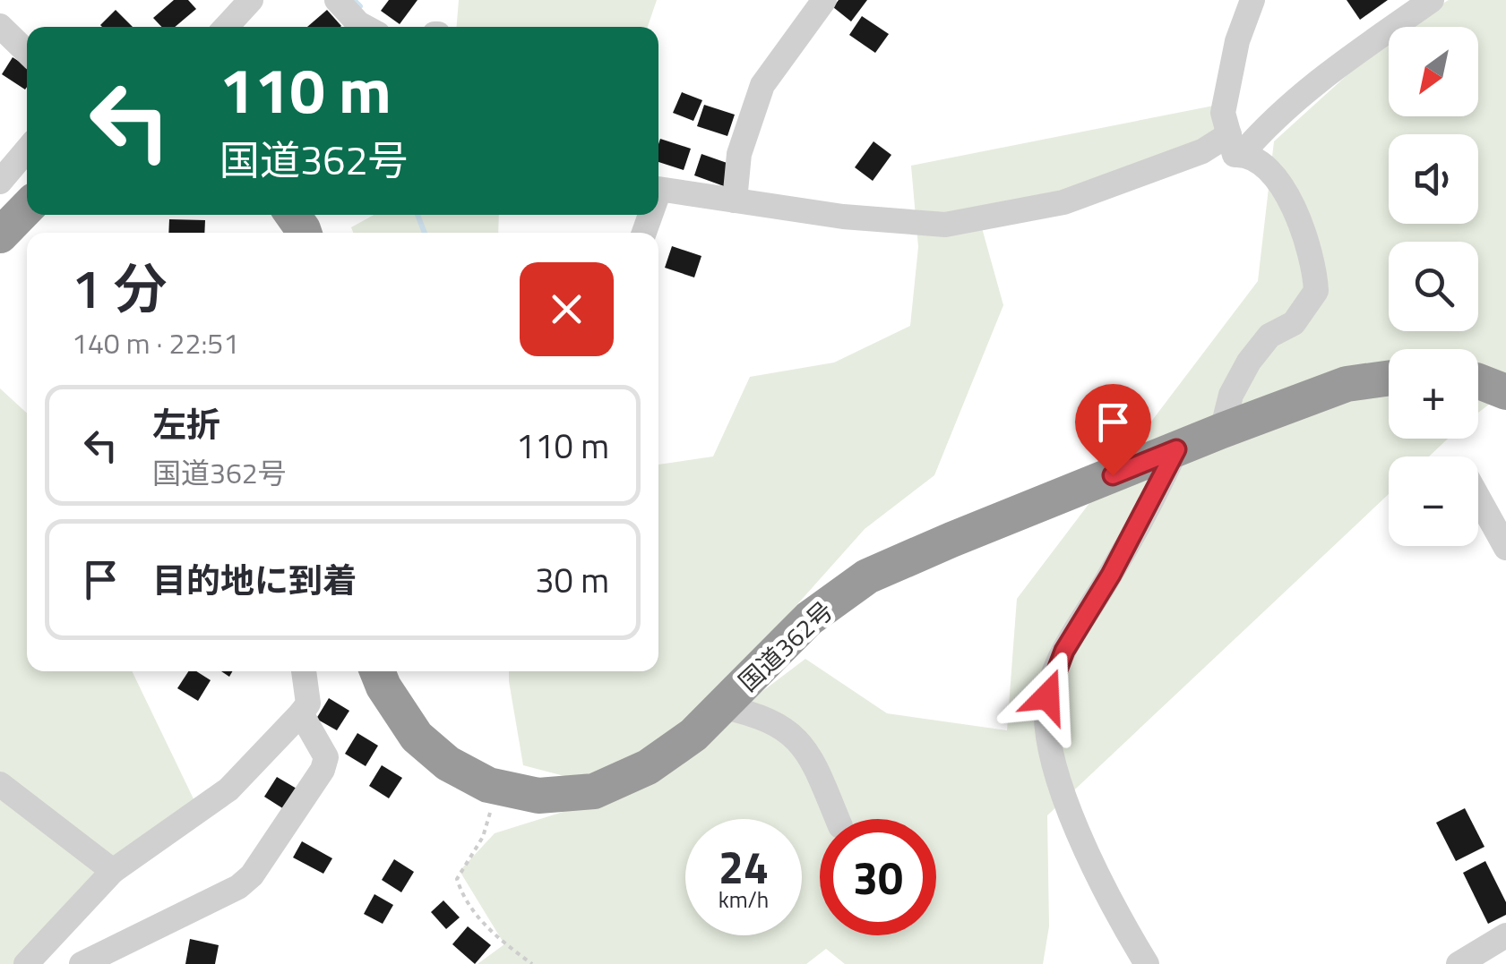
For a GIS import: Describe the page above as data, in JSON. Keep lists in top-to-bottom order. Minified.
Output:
{"streets":{"highway":["国道362号"]},"north":"bottom left","page":{"map_buttons":["+","−"],"turn":["110 m","国道362号"],"heading":["1 分","140 m · 22:51"],"list":[{"name":"左折","note":"国道362号","value":"110 m"},{"name":"目的地に到着","value":"30 m"}],"speed":"24 km/h","limit":"30"}}
